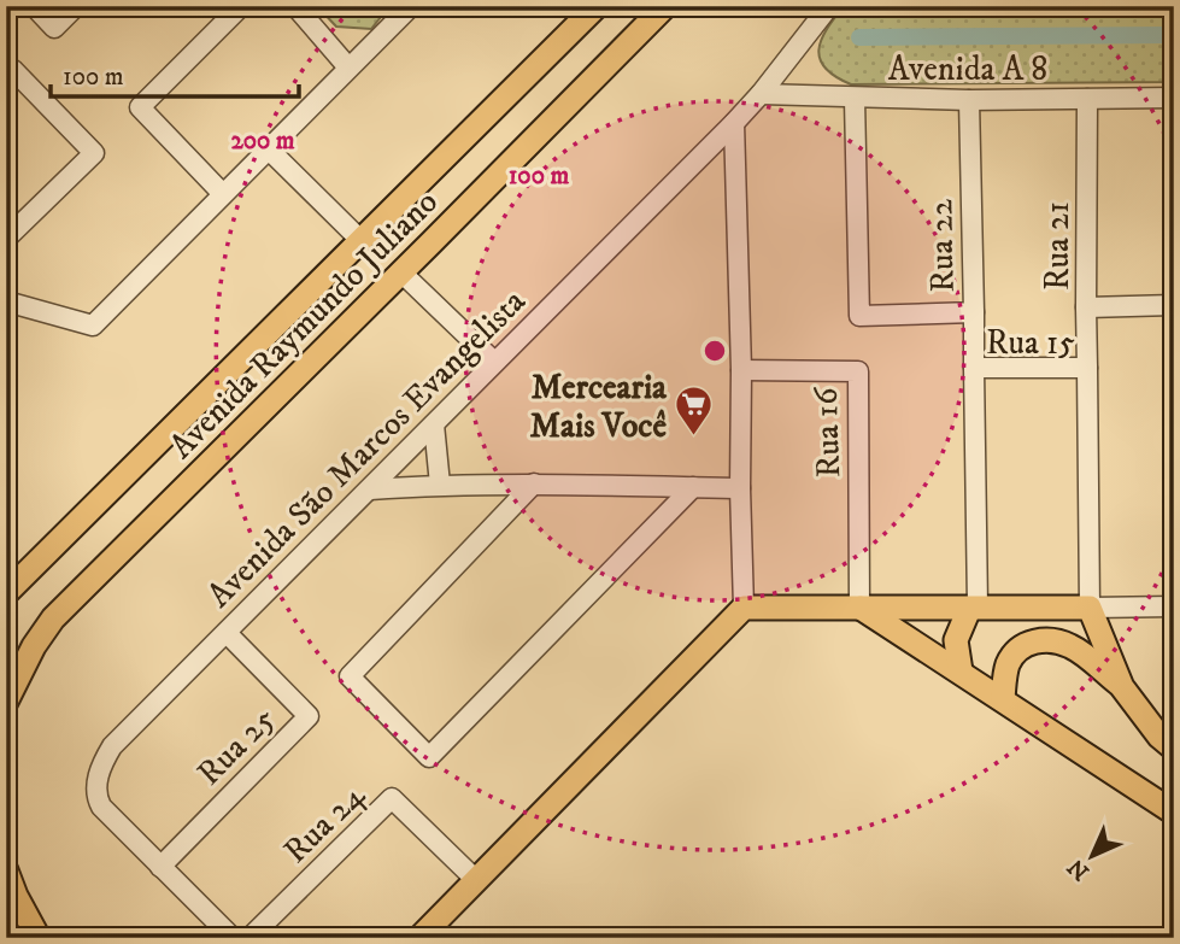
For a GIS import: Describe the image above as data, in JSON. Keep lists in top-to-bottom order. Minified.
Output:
{"streets":{"main road":["Avenida Raymundo Juliano"],"street":["Avenida A 8","Rua 22","Rua 21","Rua 15","Rua 16","Avenida São Marcos Evangelista","Rua 25","Rua 24"]},"crossings":[["Avenida A 8","Rua 22"],["Avenida A 8","Rua 21"],["Avenida A 8","Avenida São Marcos Evangelista"],["Avenida São Marcos Evangelista","Rua 25"]],"places":{"supermarket":["Mercearia Mais Você"]},"scale_bar":"100 m","north":"bottom left","rings":["200 m","100 m"]}
